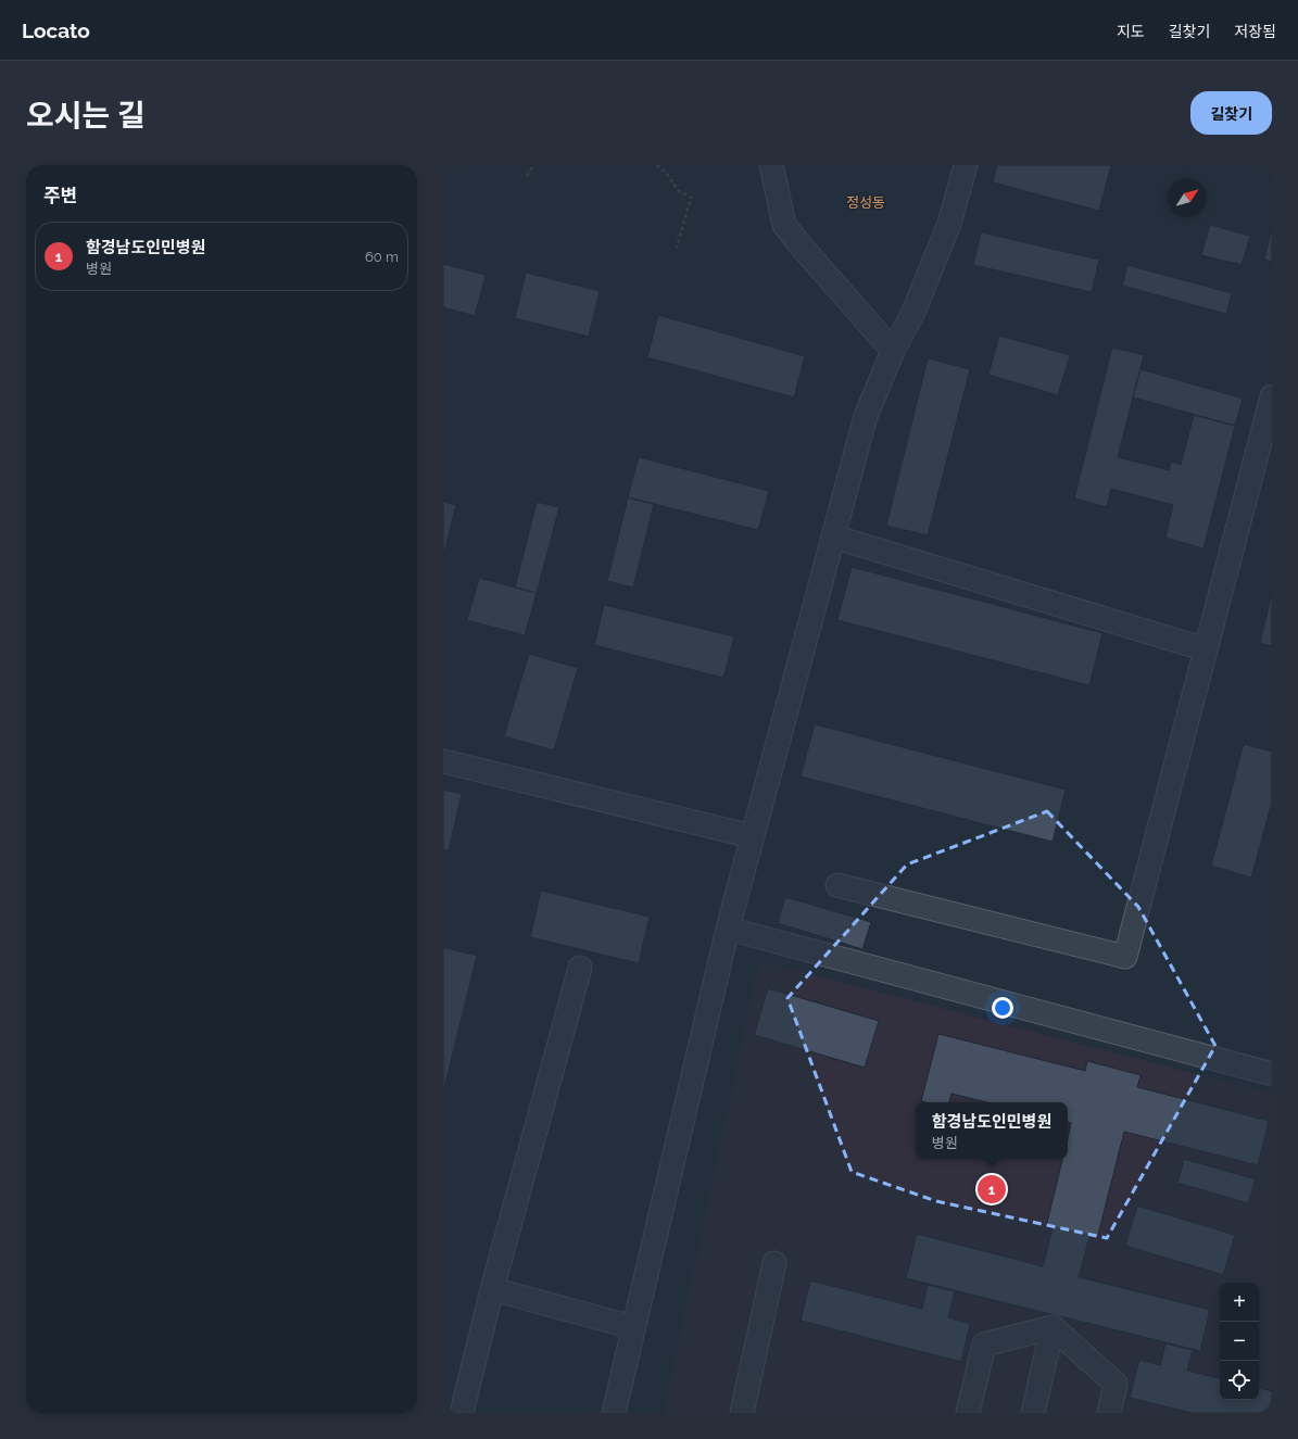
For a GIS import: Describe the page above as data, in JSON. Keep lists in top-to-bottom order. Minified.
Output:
{"districts":["정성동"],"north":"top right","page":{"header":"Locato","nav":["지도","길찾기","저장됨"],"title":"오시는 길","buttons":"길찾기","heading":"주변","list":[{"mark":"1","name":"함경남도인민병원","note":"병원","value":"60 m"}],"popup":["함경남도인민병원","병원"],"pins":"1","map_buttons":["+","−"]}}
